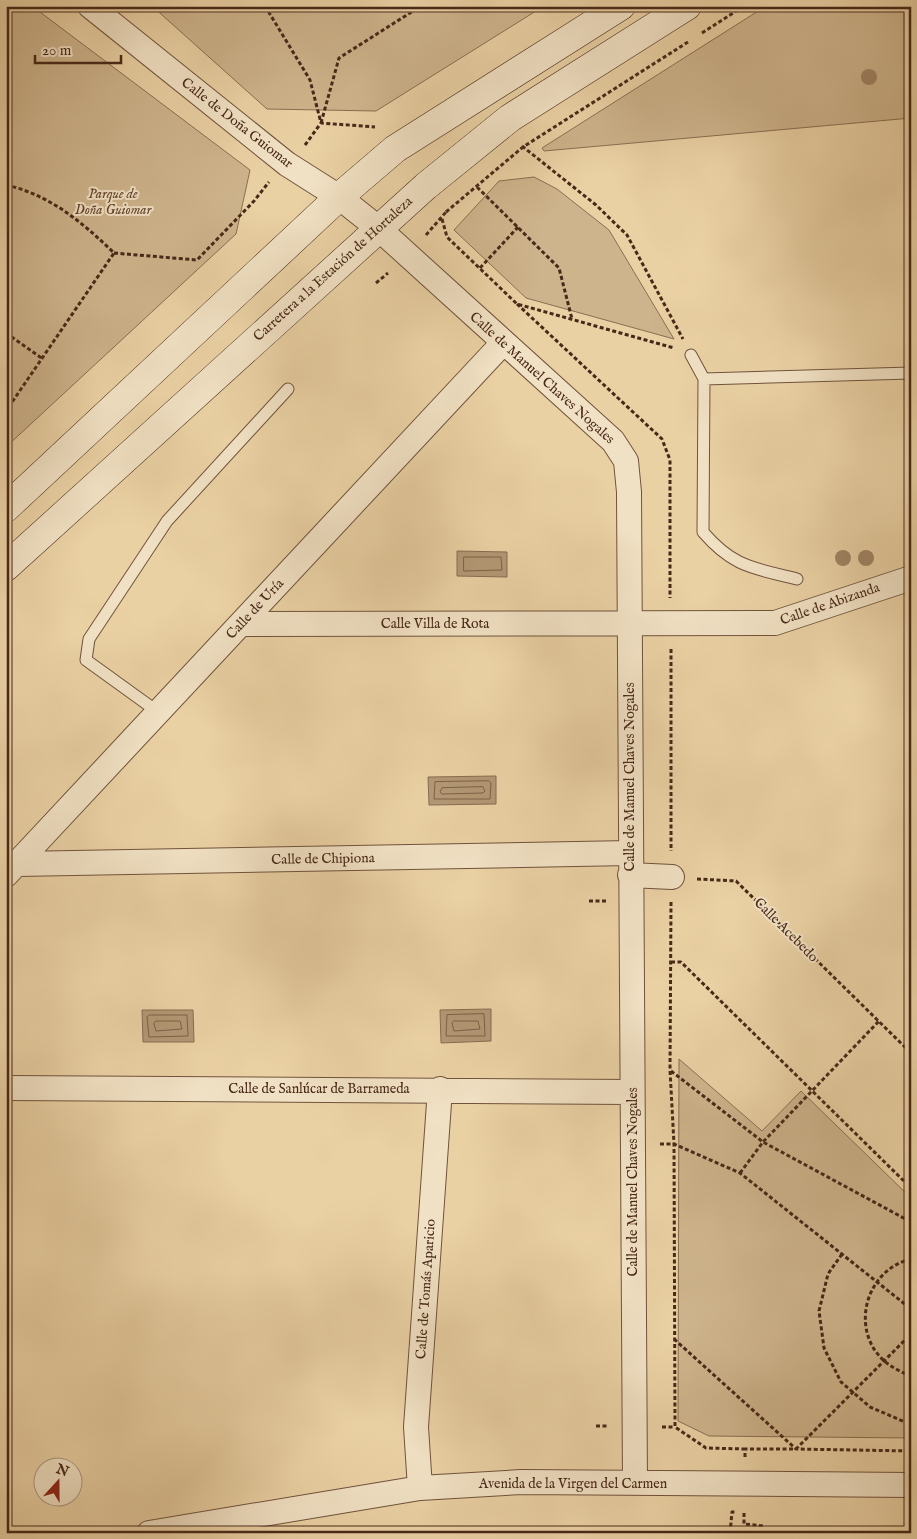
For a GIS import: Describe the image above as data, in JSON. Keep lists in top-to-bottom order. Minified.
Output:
{"streets":{"street":["Calle de Doña Guiomar","Carretera a la Estación de Hortaleza","Calle de Manuel Chaves Nogales","Calle de Abizanda","Calle de Uría","Calle Villa de Rota","Calle de Chipiona","Calle de Sanlúcar de Barrameda","Calle de Tomás Aparicio","Avenida de la Virgen del Carmen"],"path":["Calle Acebedo"]},"crossings":[["Calle de Doña Guiomar","Calle de Manuel Chaves Nogales"],["Carretera a la Estación de Hortaleza","Calle de Manuel Chaves Nogales"],["Calle de Manuel Chaves Nogales","Calle de Abizanda"],["Calle de Manuel Chaves Nogales","Calle de Uría"],["Calle de Manuel Chaves Nogales","Calle Villa de Rota"],["Calle de Manuel Chaves Nogales","Calle de Chipiona"],["Calle de Manuel Chaves Nogales","Calle de Sanlúcar de Barrameda"],["Calle de Manuel Chaves Nogales","Avenida de la Virgen del Carmen"],["Calle de Abizanda","Calle Villa de Rota"],["Calle de Uría","Calle Villa de Rota"],["Calle de Uría","Calle de Chipiona"],["Calle de Sanlúcar de Barrameda","Calle de Tomás Aparicio"],["Calle de Tomás Aparicio","Avenida de la Virgen del Carmen"]],"parks":["Parque de Doña Guiomar"],"scale_bar":"20 m","north":"top"}
